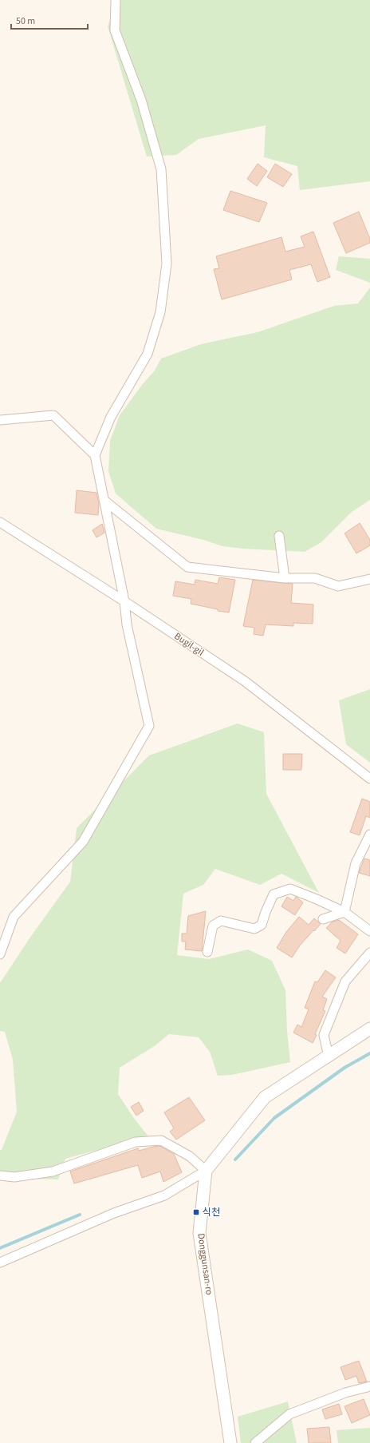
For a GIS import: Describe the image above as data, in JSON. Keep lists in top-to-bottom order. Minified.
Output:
{"streets":{"street":["Bugil-gil","Donggunsan-ro"]},"places":{"transit":["식천"]},"scale_bar":"50 m"}
